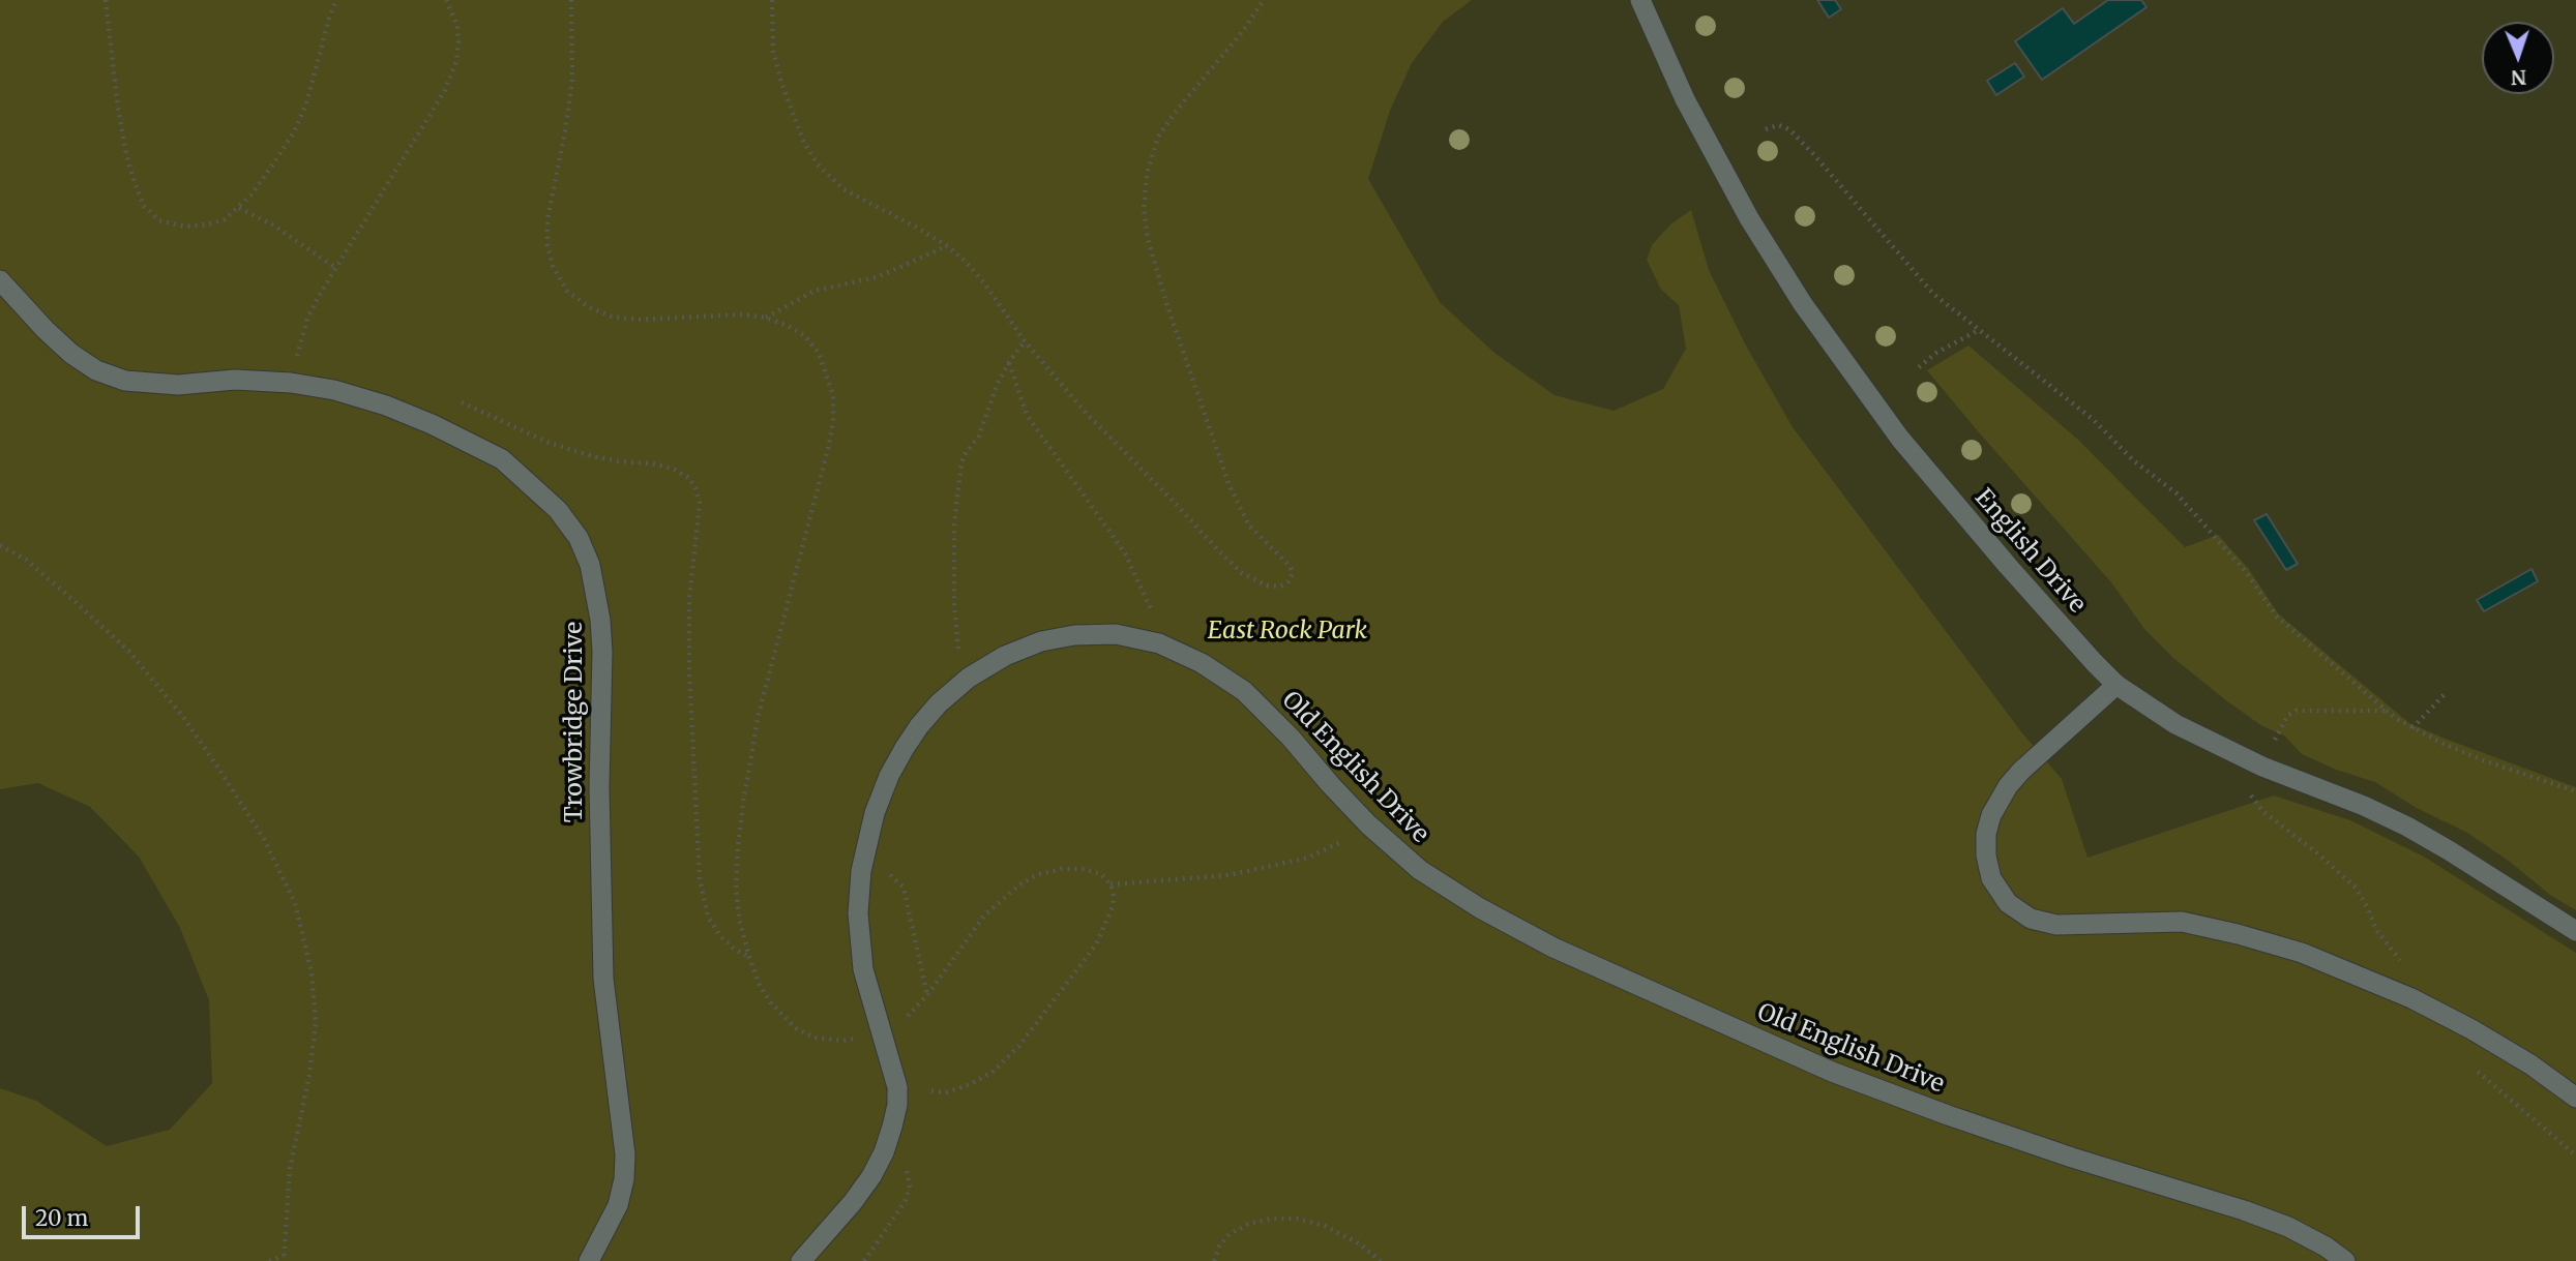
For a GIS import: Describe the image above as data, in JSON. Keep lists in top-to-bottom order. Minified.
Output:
{"streets":{"street":["English Drive","Trowbridge Drive","Old English Drive"]},"parks":["East Rock Park"],"scale_bar":"20 m","north":"bottom"}
